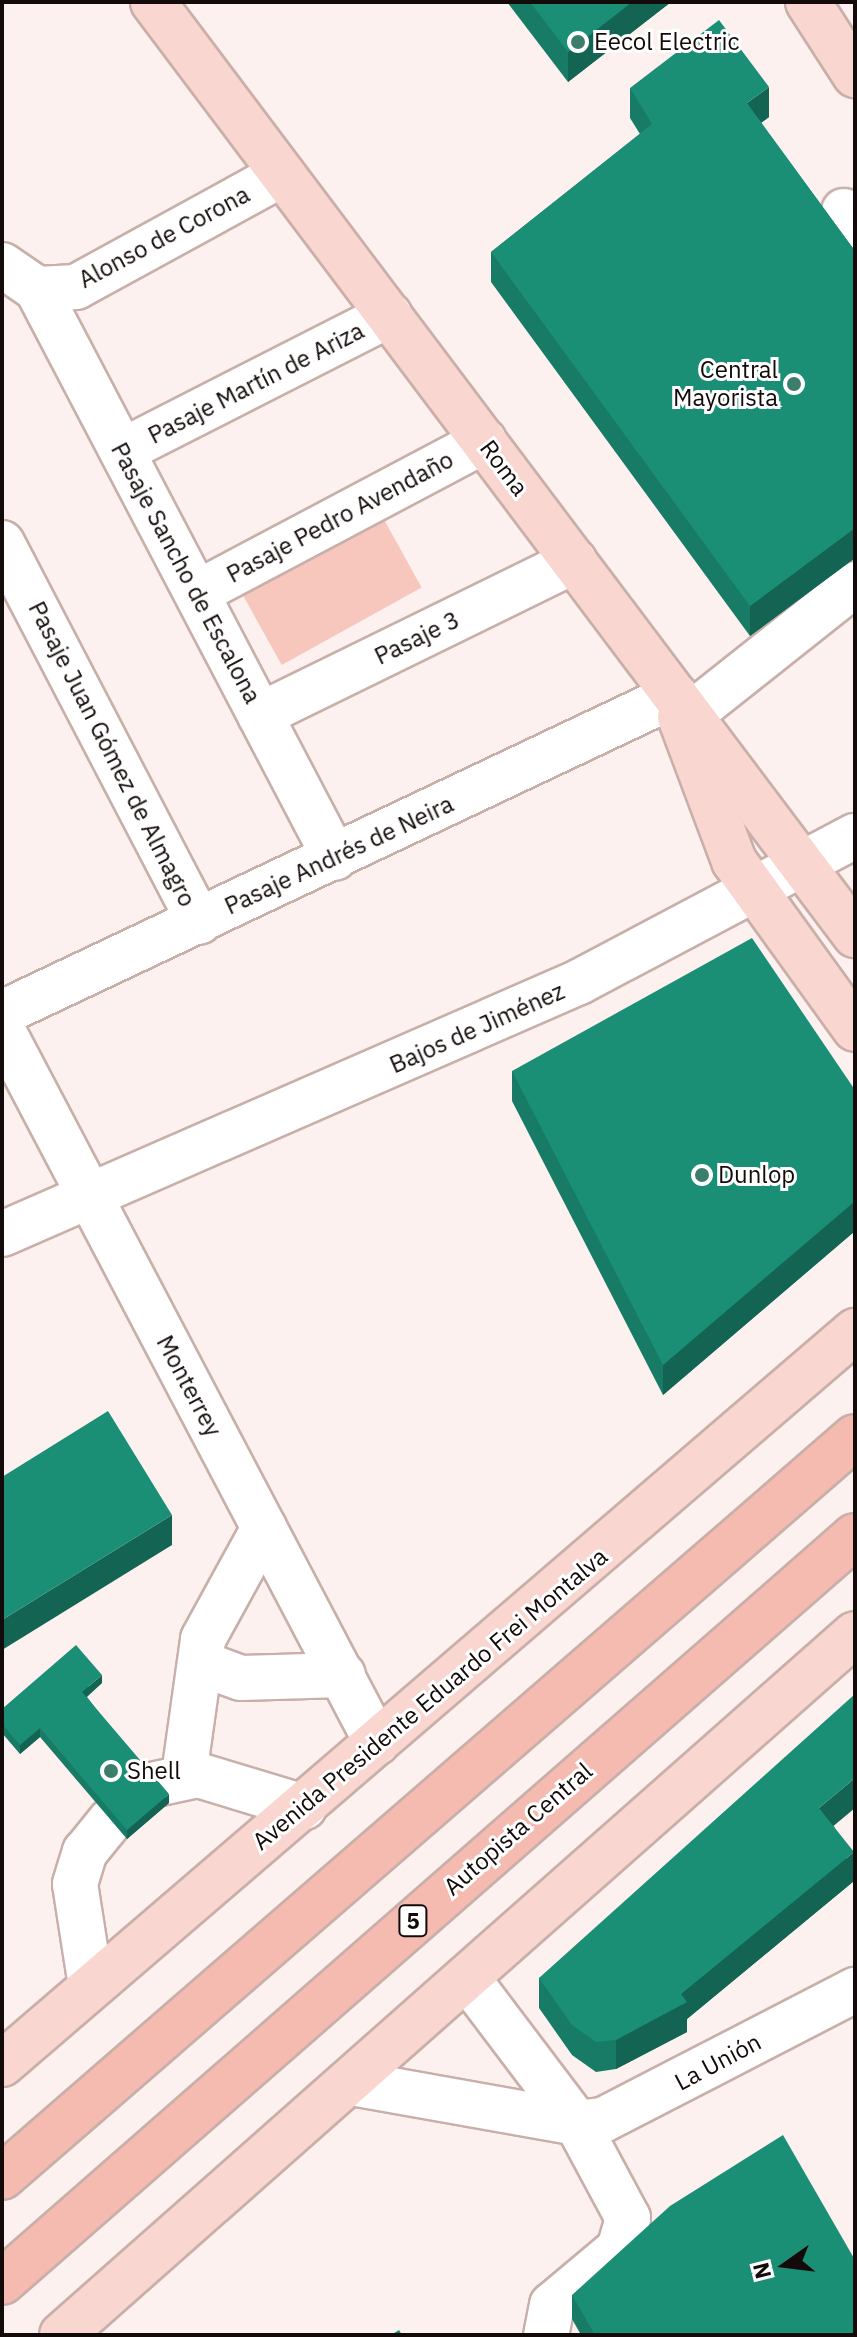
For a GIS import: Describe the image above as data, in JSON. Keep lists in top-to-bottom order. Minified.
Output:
{"streets":{"highway":["Autopista Central","5"],"main road":["Roma","Avenida Presidente Eduardo Frei Montalva"],"street":["Alonso de Corona","Pasaje Martín de Ariza","Pasaje Pedro Avendaño","Pasaje Sancho de Escalona","Pasaje 3","Pasaje Juan Gómez de Almagro","Pasaje Andrés de Neira","Bajos de Jiménez","Monterrey","La Unión"]},"crossings":[["Alonso de Corona","Roma"],["Alonso de Corona","Pasaje Sancho de Escalona"],["Pasaje Martín de Ariza","Roma"],["Pasaje Martín de Ariza","Pasaje Sancho de Escalona"],["Roma","Pasaje Pedro Avendaño"],["Roma","Pasaje 3"],["Roma","Pasaje Andrés de Neira"],["Roma","Bajos de Jiménez"],["Pasaje Pedro Avendaño","Pasaje Sancho de Escalona"],["Pasaje Sancho de Escalona","Pasaje 3"],["Pasaje Sancho de Escalona","Pasaje Andrés de Neira"],["Pasaje Juan Gómez de Almagro","Pasaje Andrés de Neira"],["Bajos de Jiménez","Monterrey"],["Monterrey","Avenida Presidente Eduardo Frei Montalva"]],"places":["Eecol Electric","Central Mayorista","Dunlop","Shell"],"north":"left"}
